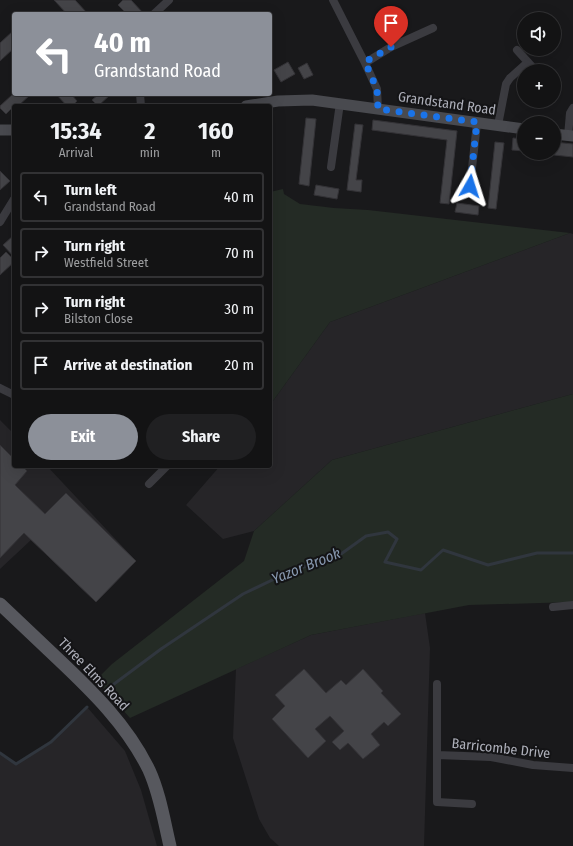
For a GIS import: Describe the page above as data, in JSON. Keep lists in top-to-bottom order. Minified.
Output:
{"streets":{"main road":["Three Elms Road"],"street":["Grandstand Road","Barricombe Drive"]},"water":["Yazor Brook"],"page":{"map_buttons":["+","−"],"turn":["40 m","Grandstand Road"],"eta":["15:34","Arrival","2","min","160","m"],"list":[{"name":"Turn left","note":"Grandstand Road","value":"40 m"},{"name":"Turn right","note":"Westfield Street","value":"70 m"},{"name":"Turn right","note":"Bilston Close","value":"30 m"},{"name":"Arrive at destination","value":"20 m"}],"buttons":["Exit","Share"]}}
